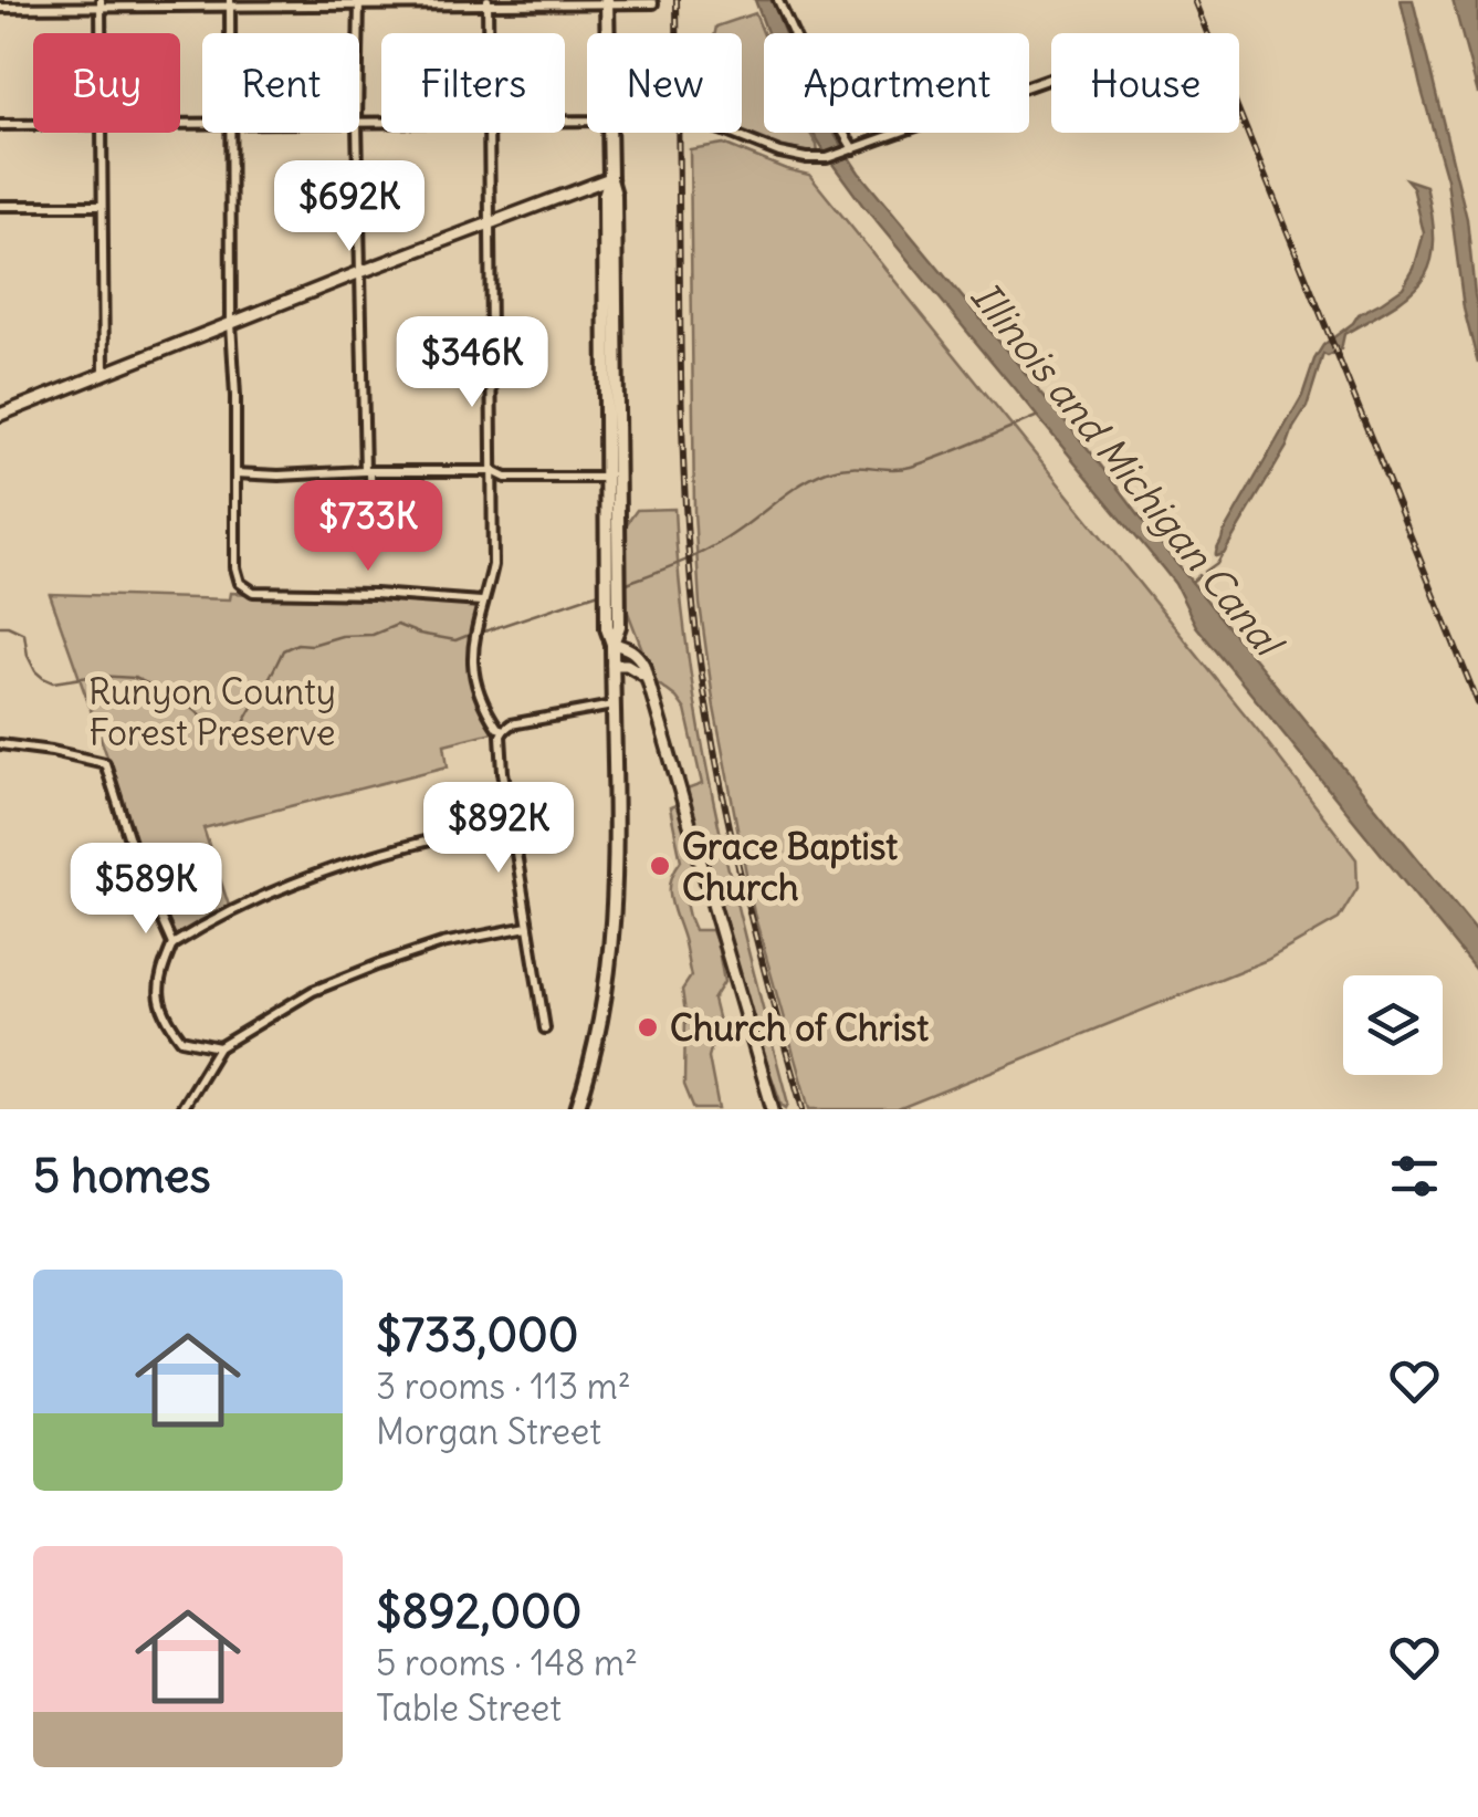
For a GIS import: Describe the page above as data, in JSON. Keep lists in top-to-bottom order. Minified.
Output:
{"water":["Illinois and Michigan Canal"],"parks":["Runyon County Forest Preserve"],"places":["Grace Baptist Church","Church of Christ"],"page":{"chip":["Buy","Rent","Filters","New","Apartment","House"],"price":["$692K","$346K","$733K","$892K","$589K"],"heading":"5 homes","list":[{"name":"$733,000","note":"3 rooms · 113 m² · Morgan Street"},{"name":"$892,000","note":"5 rooms · 148 m² · Table Street"}]}}
